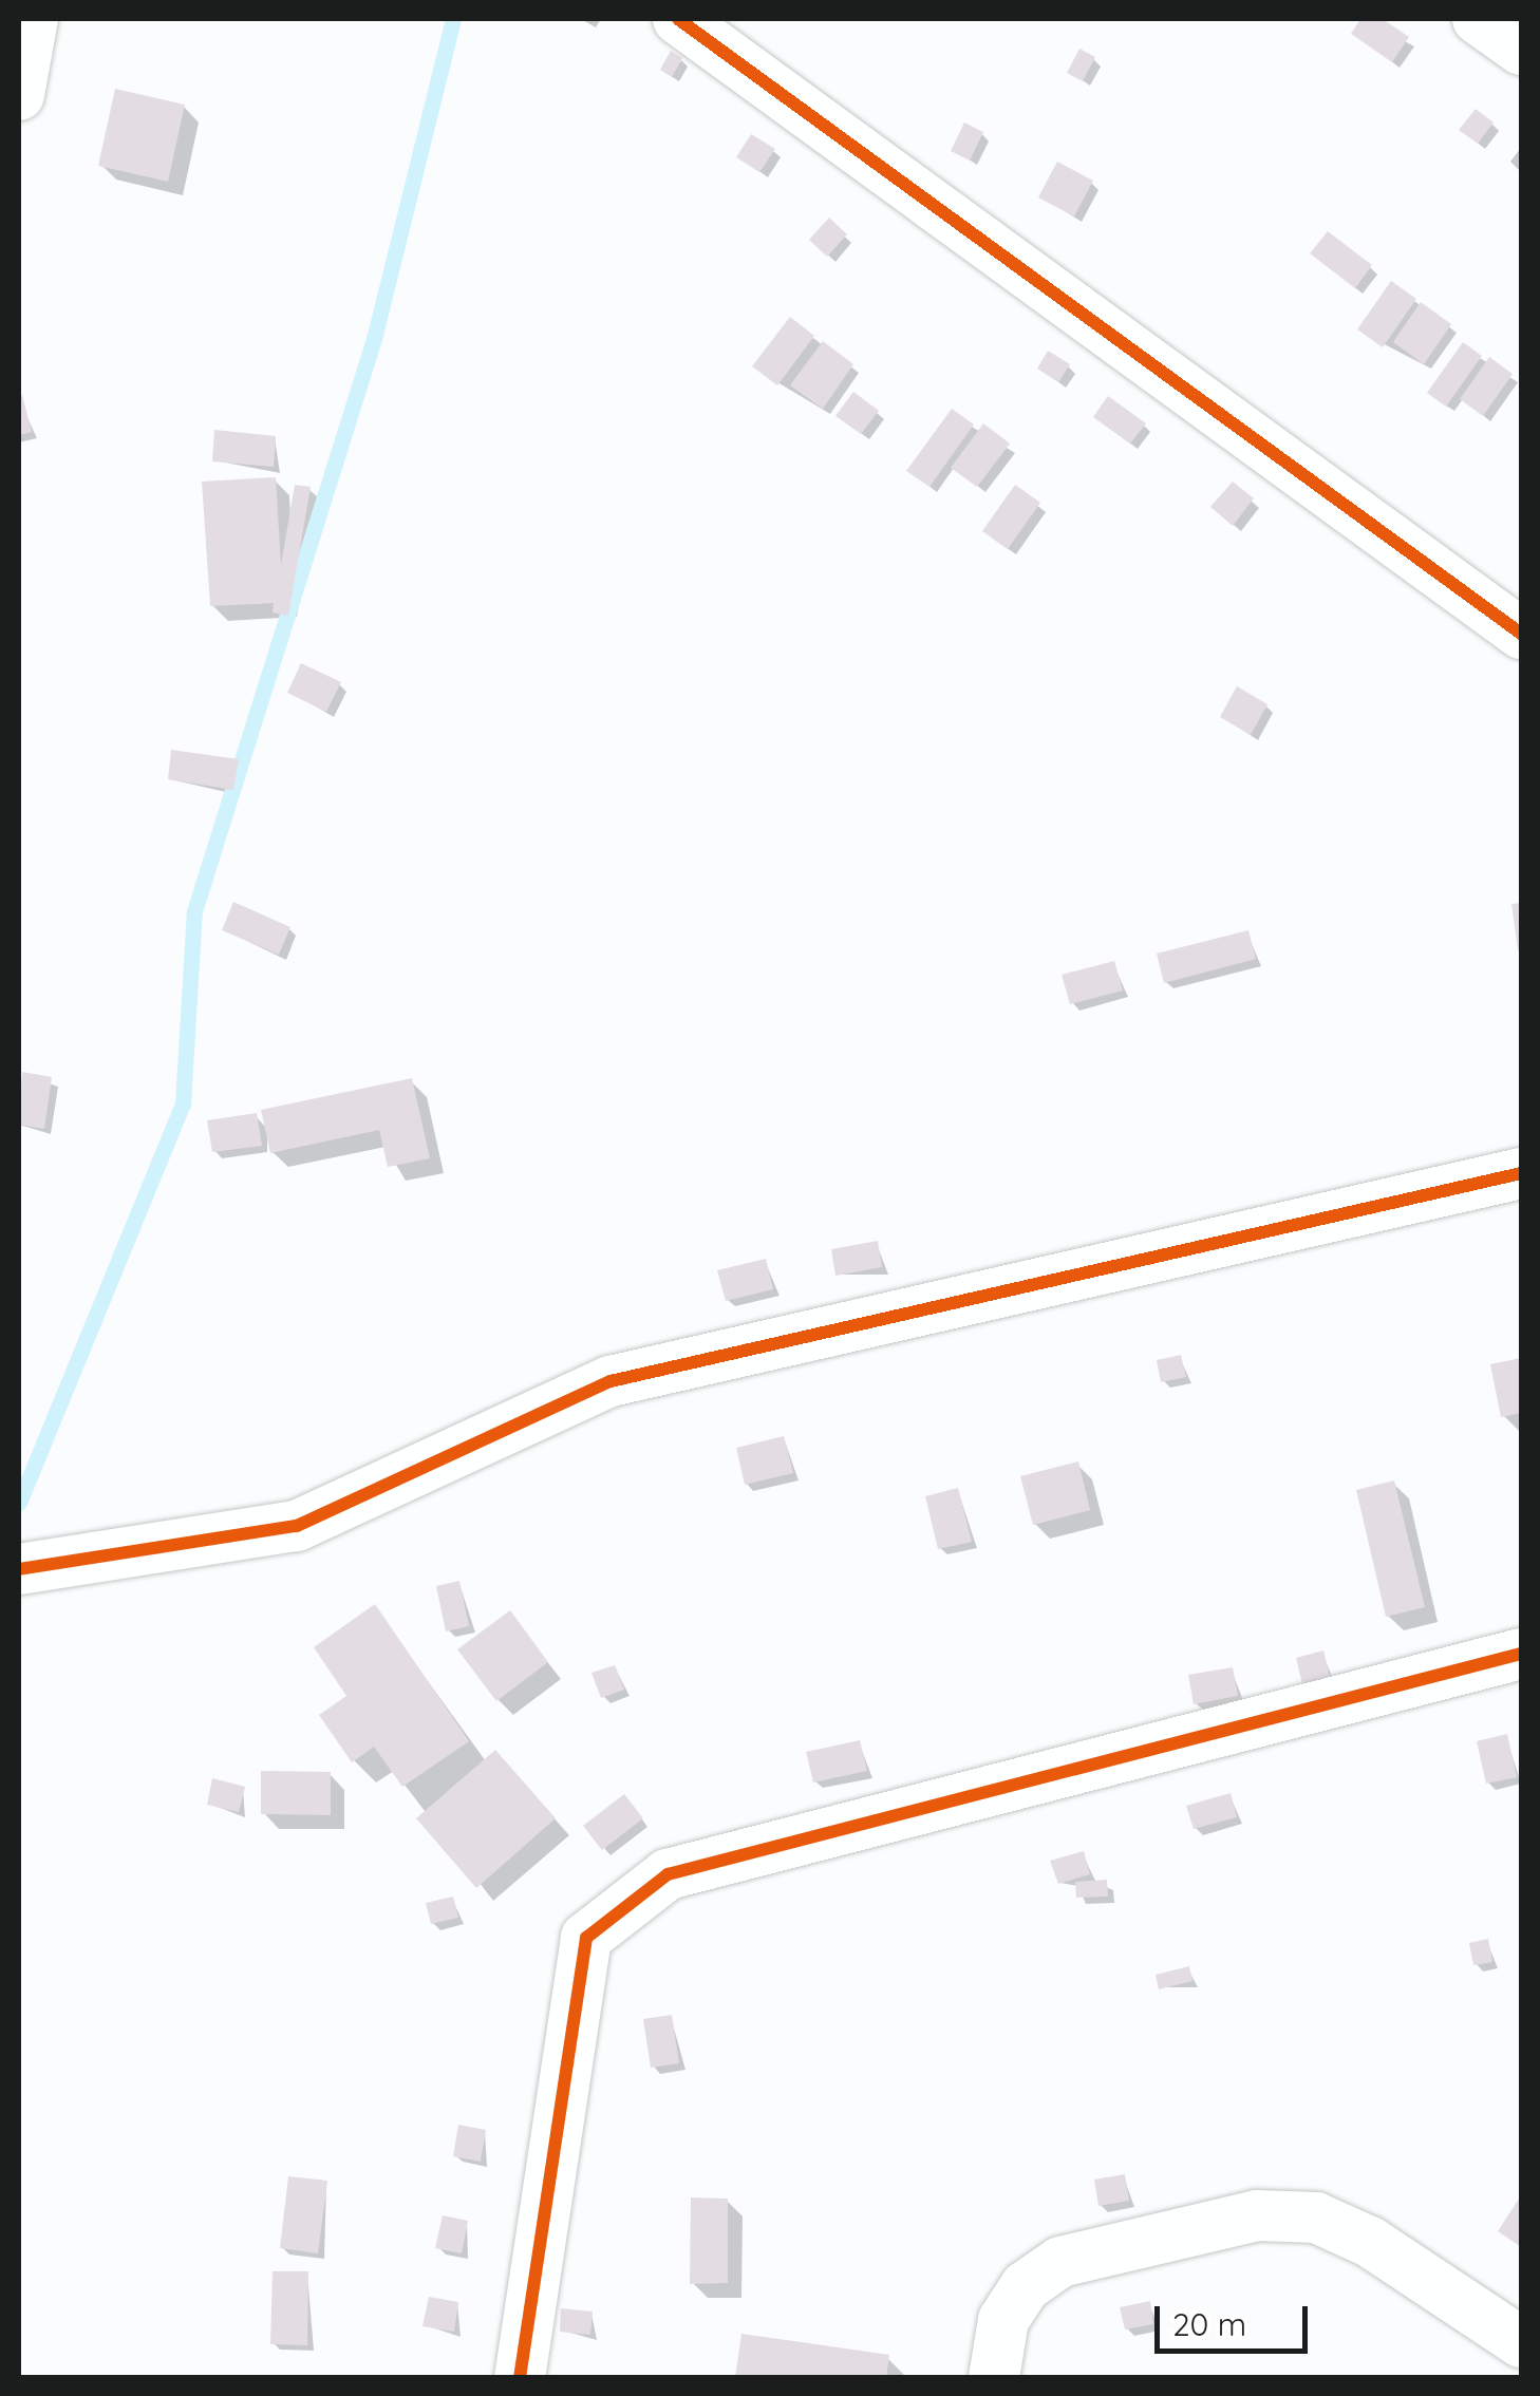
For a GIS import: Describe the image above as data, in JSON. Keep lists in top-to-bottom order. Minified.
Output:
{"scale_bar":"20 m"}
